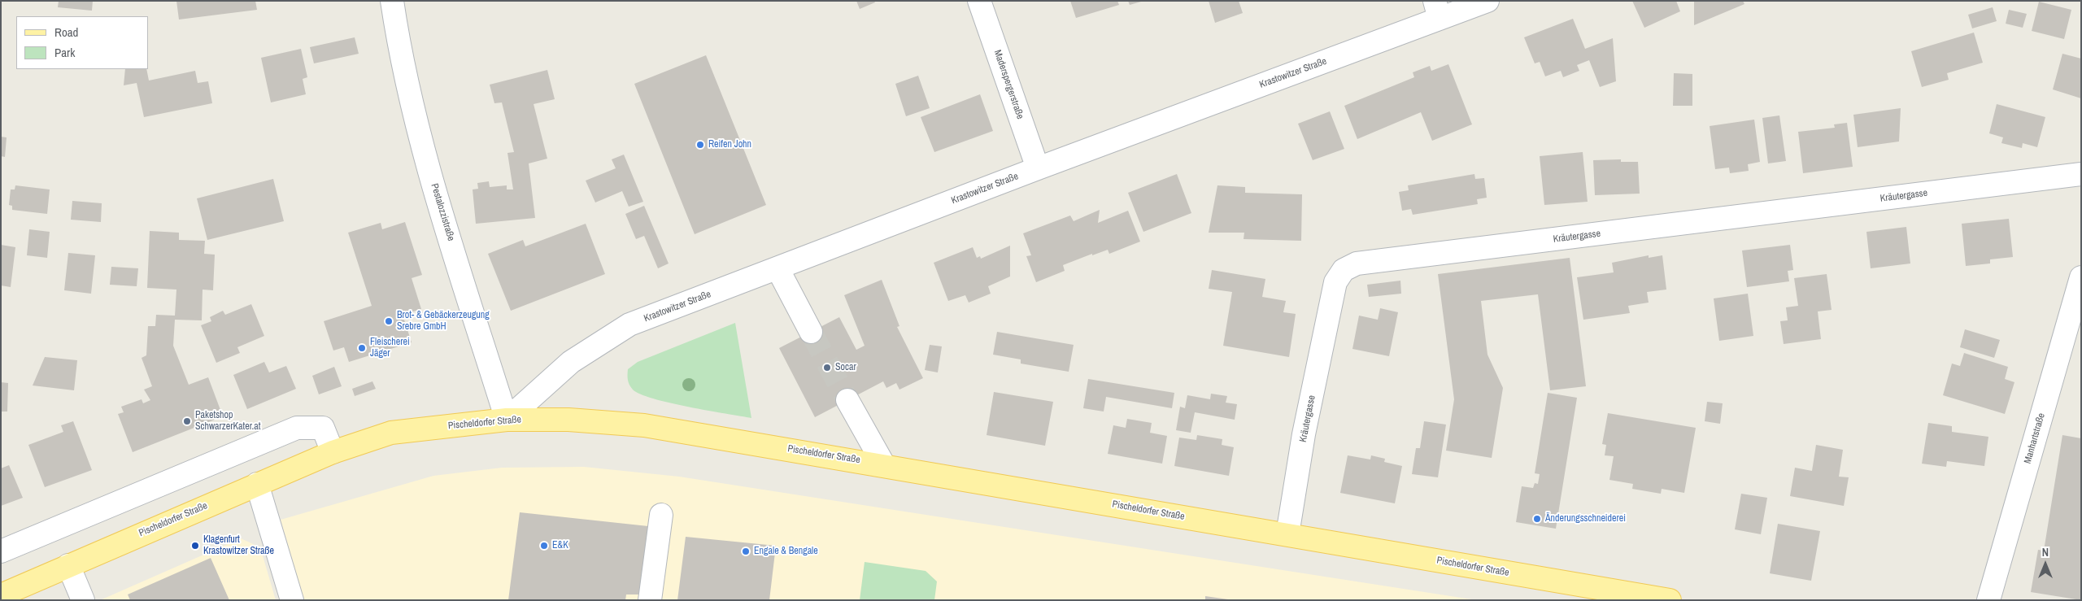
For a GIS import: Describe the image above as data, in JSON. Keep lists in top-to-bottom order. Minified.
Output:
{"streets":{"main road":["Pischeldorfer Straße"],"street":["Krastowitzer Straße","Maderspergerstraße","Kräutergasse","Pestalozzistraße","Manhartstraße"]},"crossings":[["Krastowitzer Straße","Maderspergerstraße"],["Krastowitzer Straße","Pestalozzistraße"],["Krastowitzer Straße","Pischeldorfer Straße"],["Kräutergasse","Pischeldorfer Straße"],["Pestalozzistraße","Pischeldorfer Straße"]],"places":["Reifen John","Brot- & Gebäckerzeugung Srebre GmbH","Fleischerei Jäger","Socar","Paketshop SchwarzerKater.at","Änderungsschneiderei","Klagenfurt Krastowitzer Straße","E&K","Engale & Bengale"],"legend":["Road","Park"],"north":"top"}
